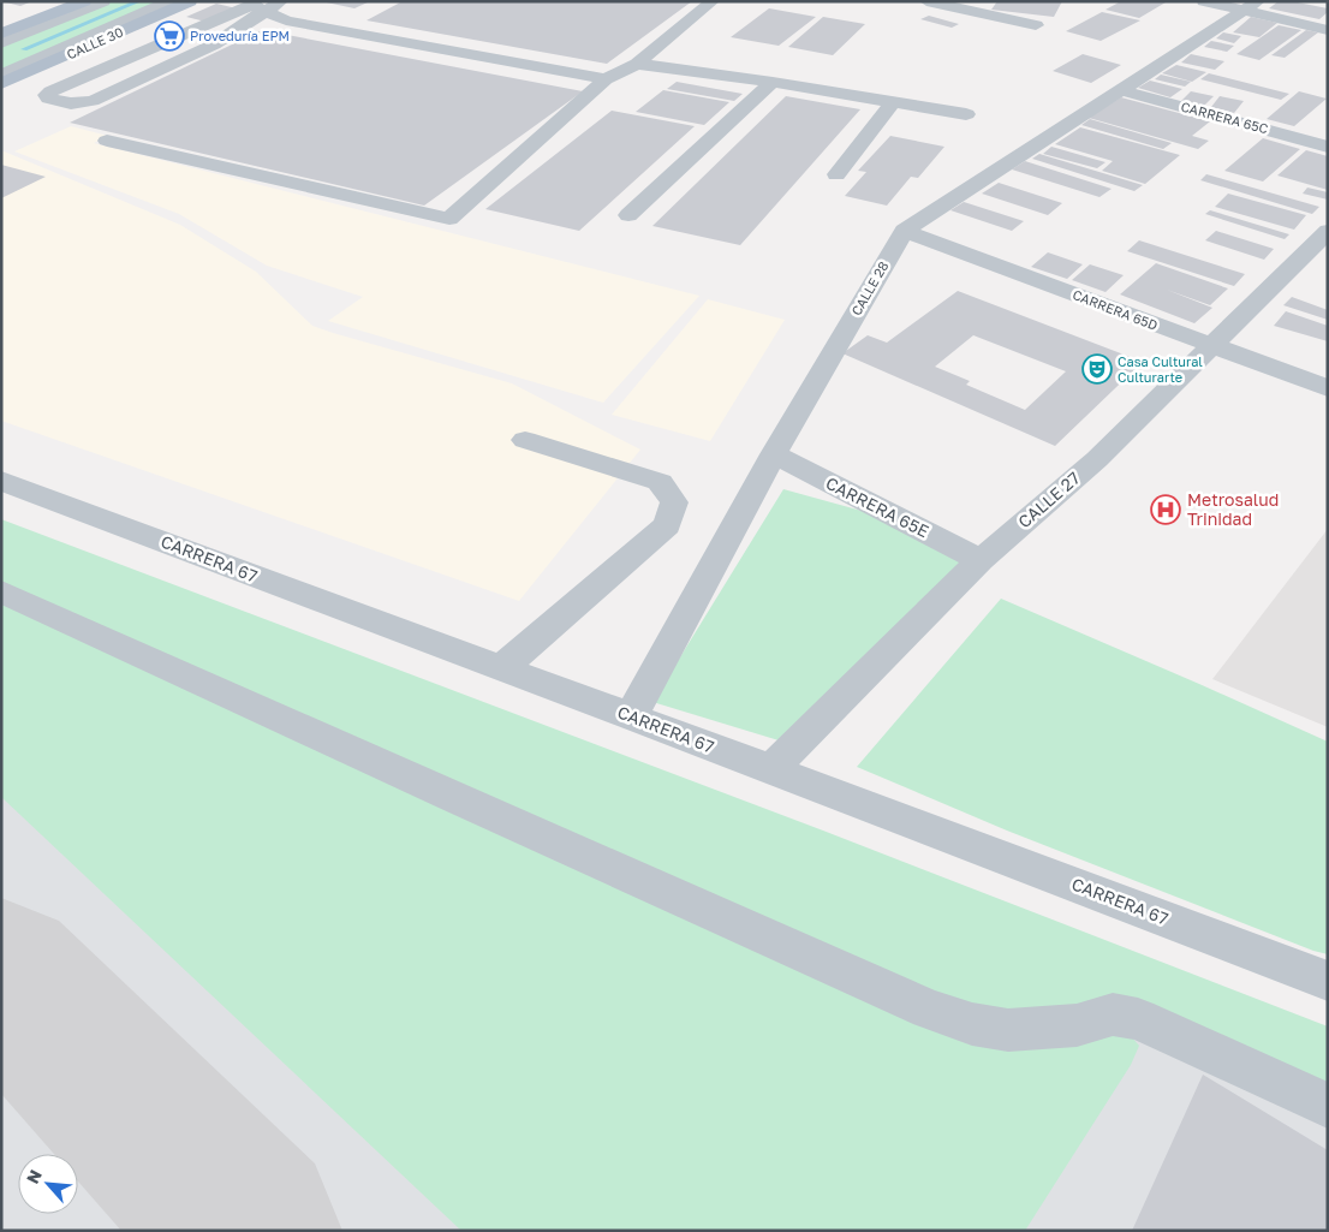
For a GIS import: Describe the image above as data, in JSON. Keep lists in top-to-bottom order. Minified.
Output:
{"streets":{"main road":["CALLE 30"],"street":["CARRERA 65C","CALLE 28","CARRERA 65D","CALLE 27","CARRERA 65E","CARRERA 67"]},"crossings":[["CARRERA 65C","CALLE 28"],["CALLE 28","CARRERA 65D"],["CALLE 28","CARRERA 65E"],["CALLE 28","CARRERA 67"],["CARRERA 65D","CALLE 27"],["CALLE 27","CARRERA 65E"],["CALLE 27","CARRERA 67"]],"places":{"supermarket":["Proveduría EPM"],"theatre":["Casa Cultural Culturarte"],"hospital":["Metrosalud Trinidad"]},"north":"top left"}
